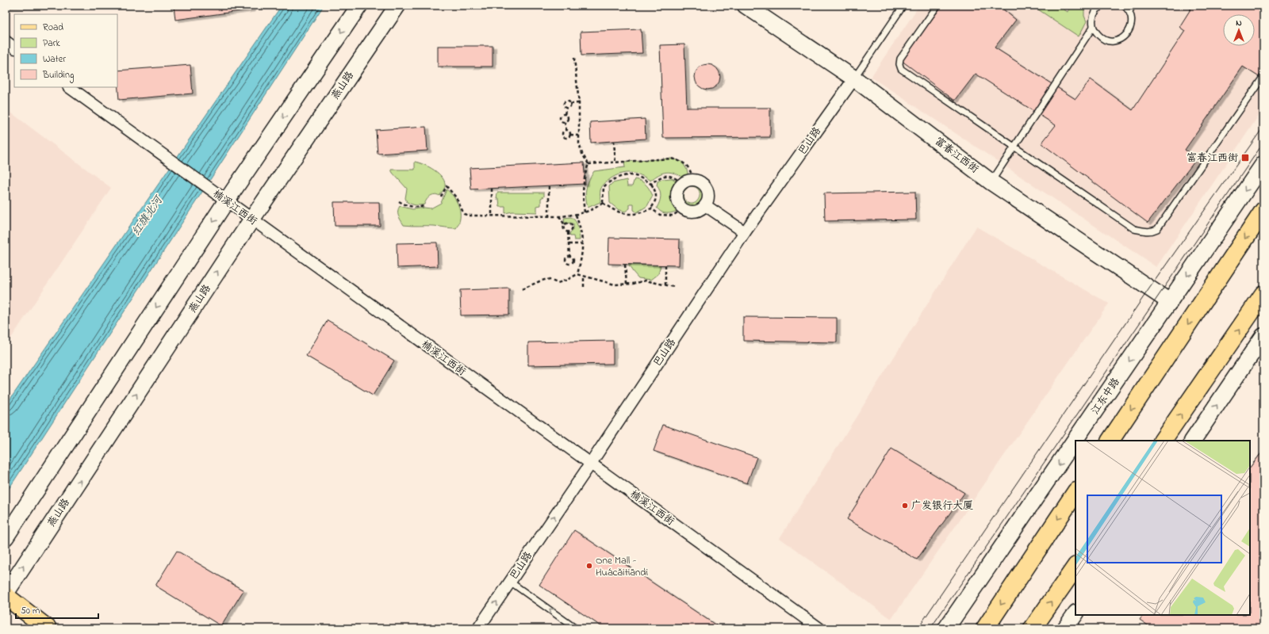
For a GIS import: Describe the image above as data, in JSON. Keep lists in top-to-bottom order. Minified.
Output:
{"streets":{"main road":["燕山路","富春江西街","江东中路"],"street":["巴山路","楠溪江西街"]},"crossings":[["燕山路","楠溪江西街"],["巴山路","富春江西街"],["巴山路","楠溪江西街"],["富春江西街","江东中路"]],"water":["红旗北河"],"places":{"transit":["富春江西街"],"other":["广发银行大厦","One Mall - Huácǎitiāndì"]},"legend":["Road","Park","Water","Building"],"scale_bar":"50 m","north":"top"}
